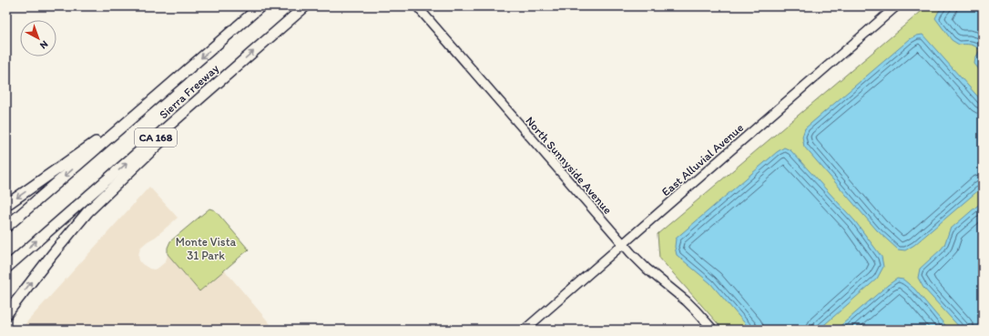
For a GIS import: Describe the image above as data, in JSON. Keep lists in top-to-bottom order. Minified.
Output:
{"streets":{"highway":["Sierra Freeway","CA 168"],"street":["East Alluvial Avenue","North Sunnyside Avenue"]},"crossings":[["East Alluvial Avenue","North Sunnyside Avenue"]],"parks":["Monte Vista 31 Park"],"north":"bottom right"}
